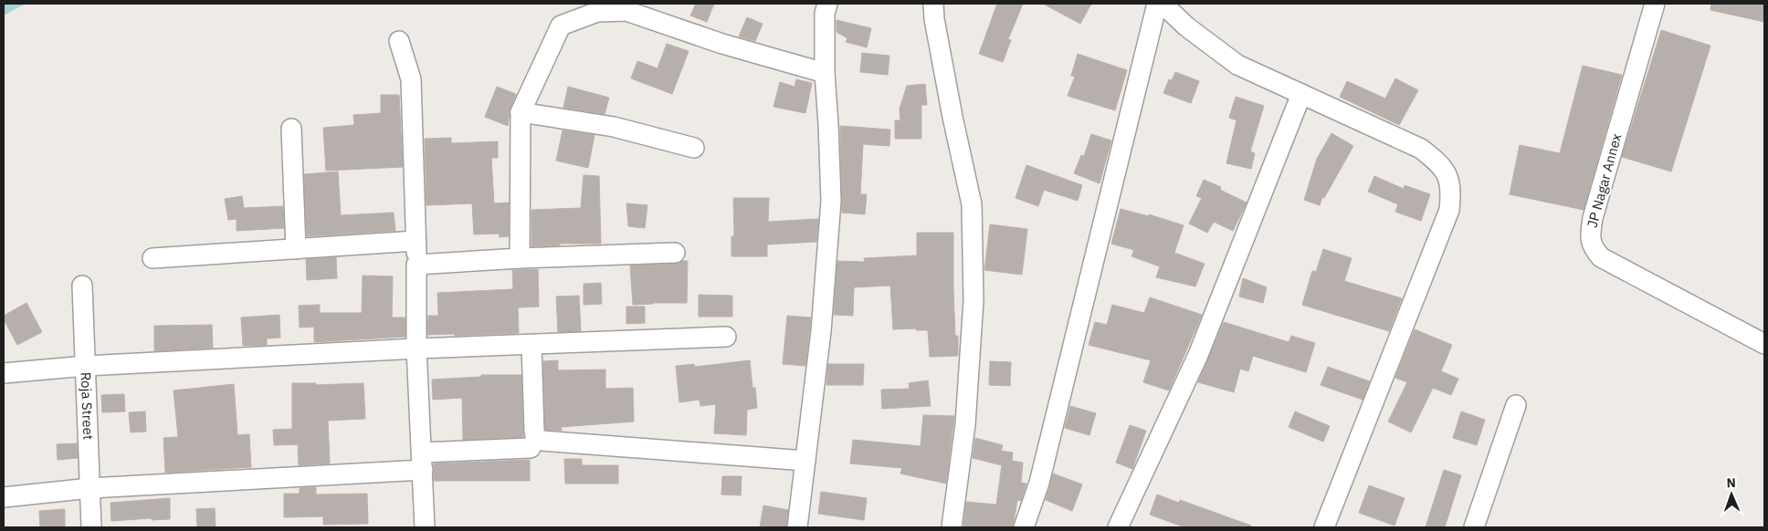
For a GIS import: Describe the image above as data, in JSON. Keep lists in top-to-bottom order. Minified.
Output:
{"streets":{"street":["JP Nagar Annex","Roja Street"]},"north":"top"}
